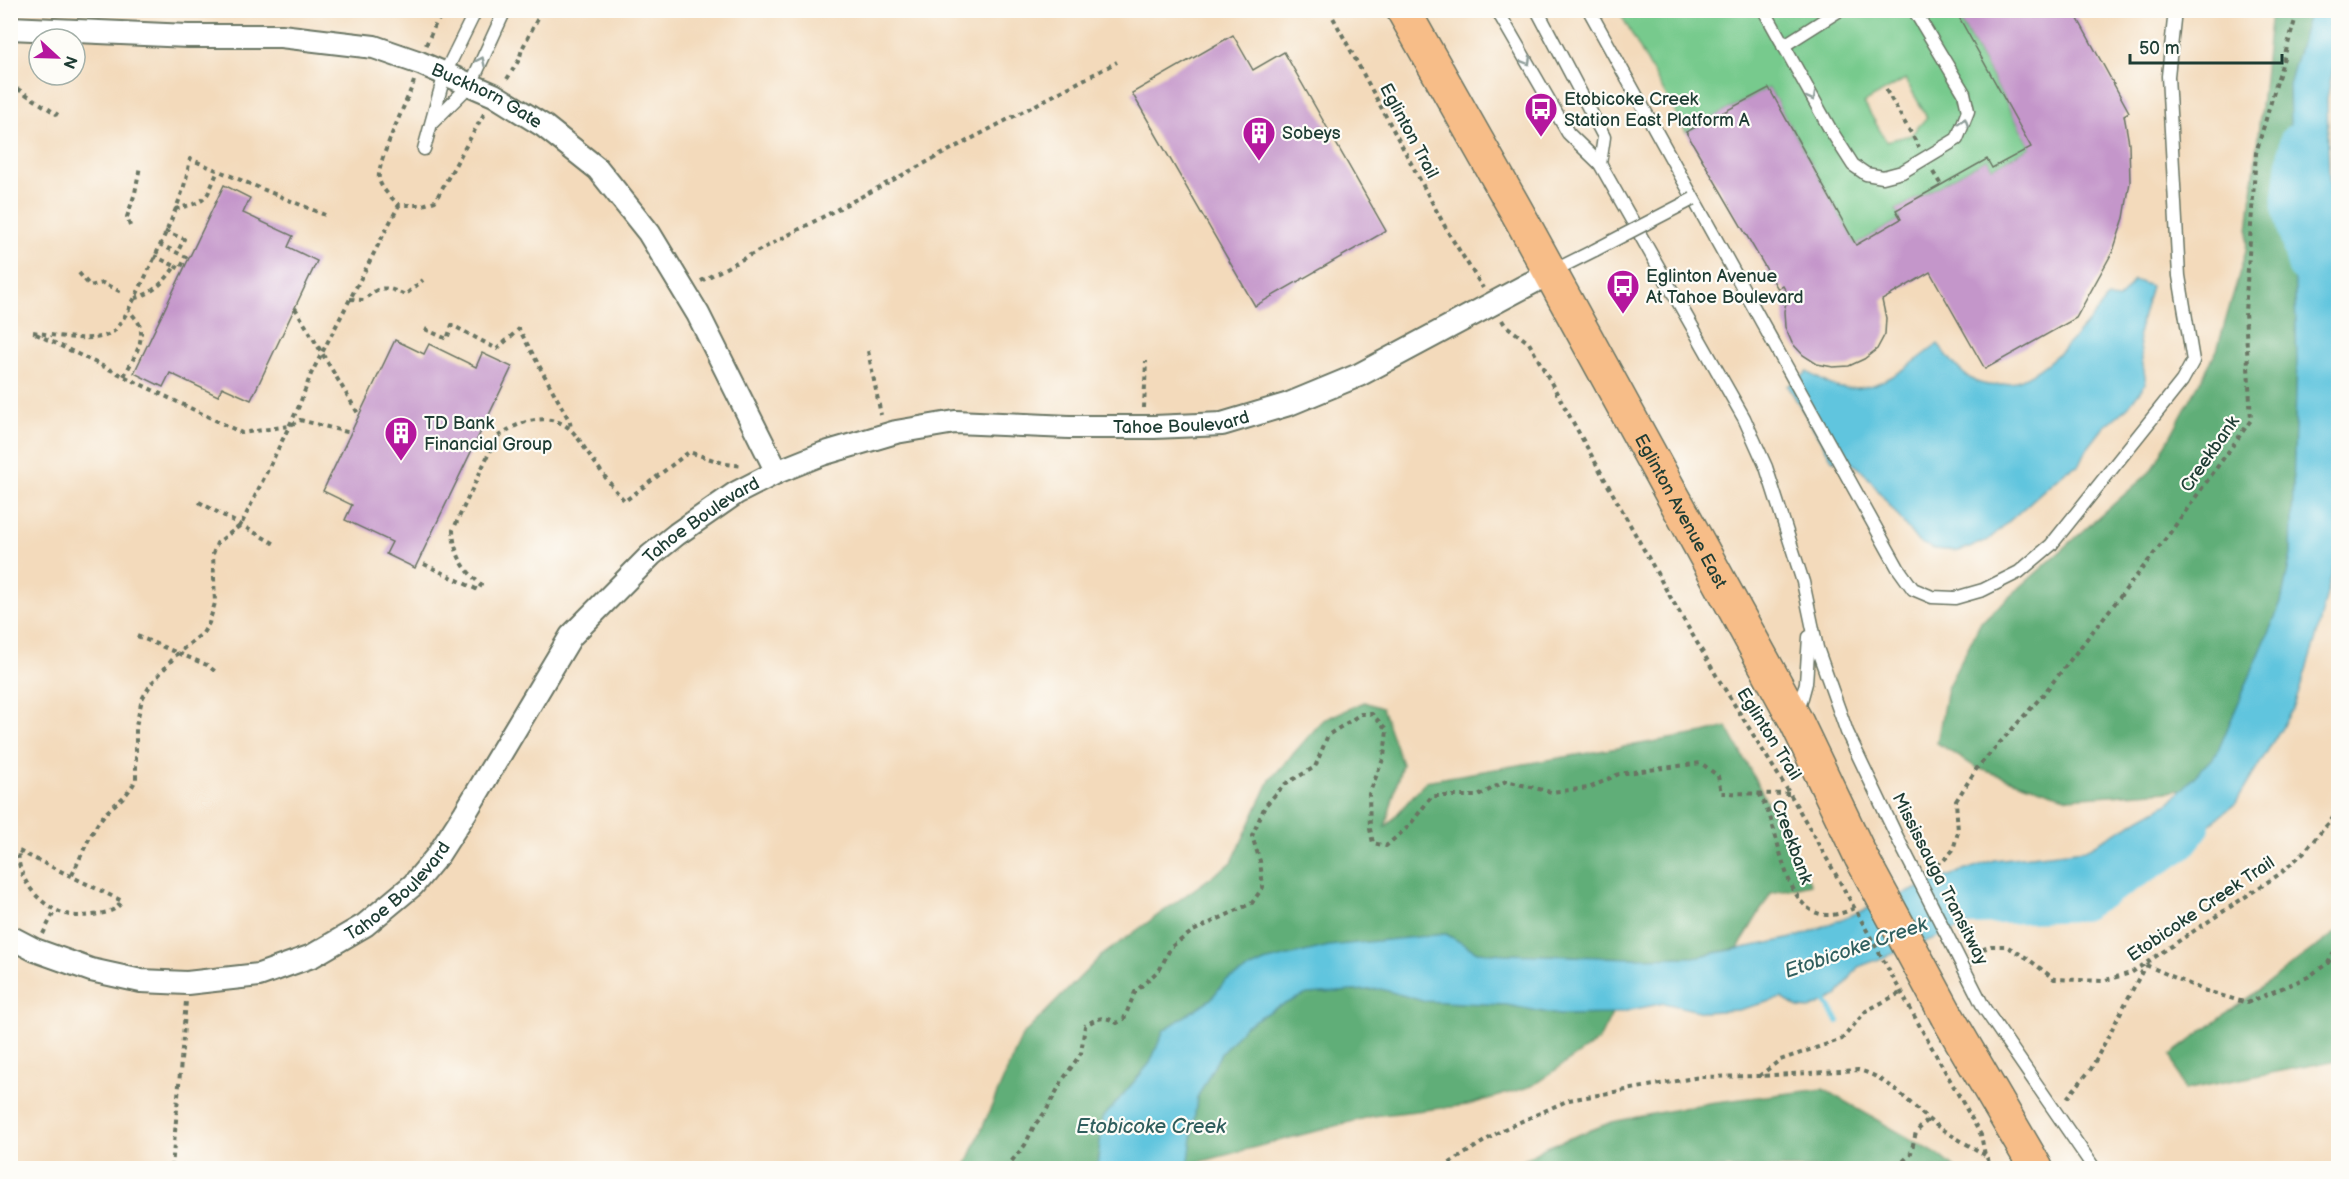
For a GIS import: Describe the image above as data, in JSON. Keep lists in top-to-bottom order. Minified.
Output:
{"streets":{"main road":["Eglinton Avenue East"],"street":["Buckhorn Gate","Tahoe Boulevard"],"lane":["Mississauga Transitway"],"path":["Eglinton Trail","Creekbank","Etobicoke Creek Trail"]},"crossings":[["Buckhorn Gate","Tahoe Boulevard"],["Eglinton Trail","Eglinton Avenue East"],["Tahoe Boulevard","Eglinton Avenue East"],["Eglinton Avenue East","Mississauga Transitway"]],"water":["Etobicoke Creek"],"places":{"bus stop":["Etobicoke Creek Station East Platform A","Eglinton Avenue At Tahoe Boulevard"],"building":["Sobeys","TD Bank Financial Group"]},"scale_bar":"50 m","north":"right"}
